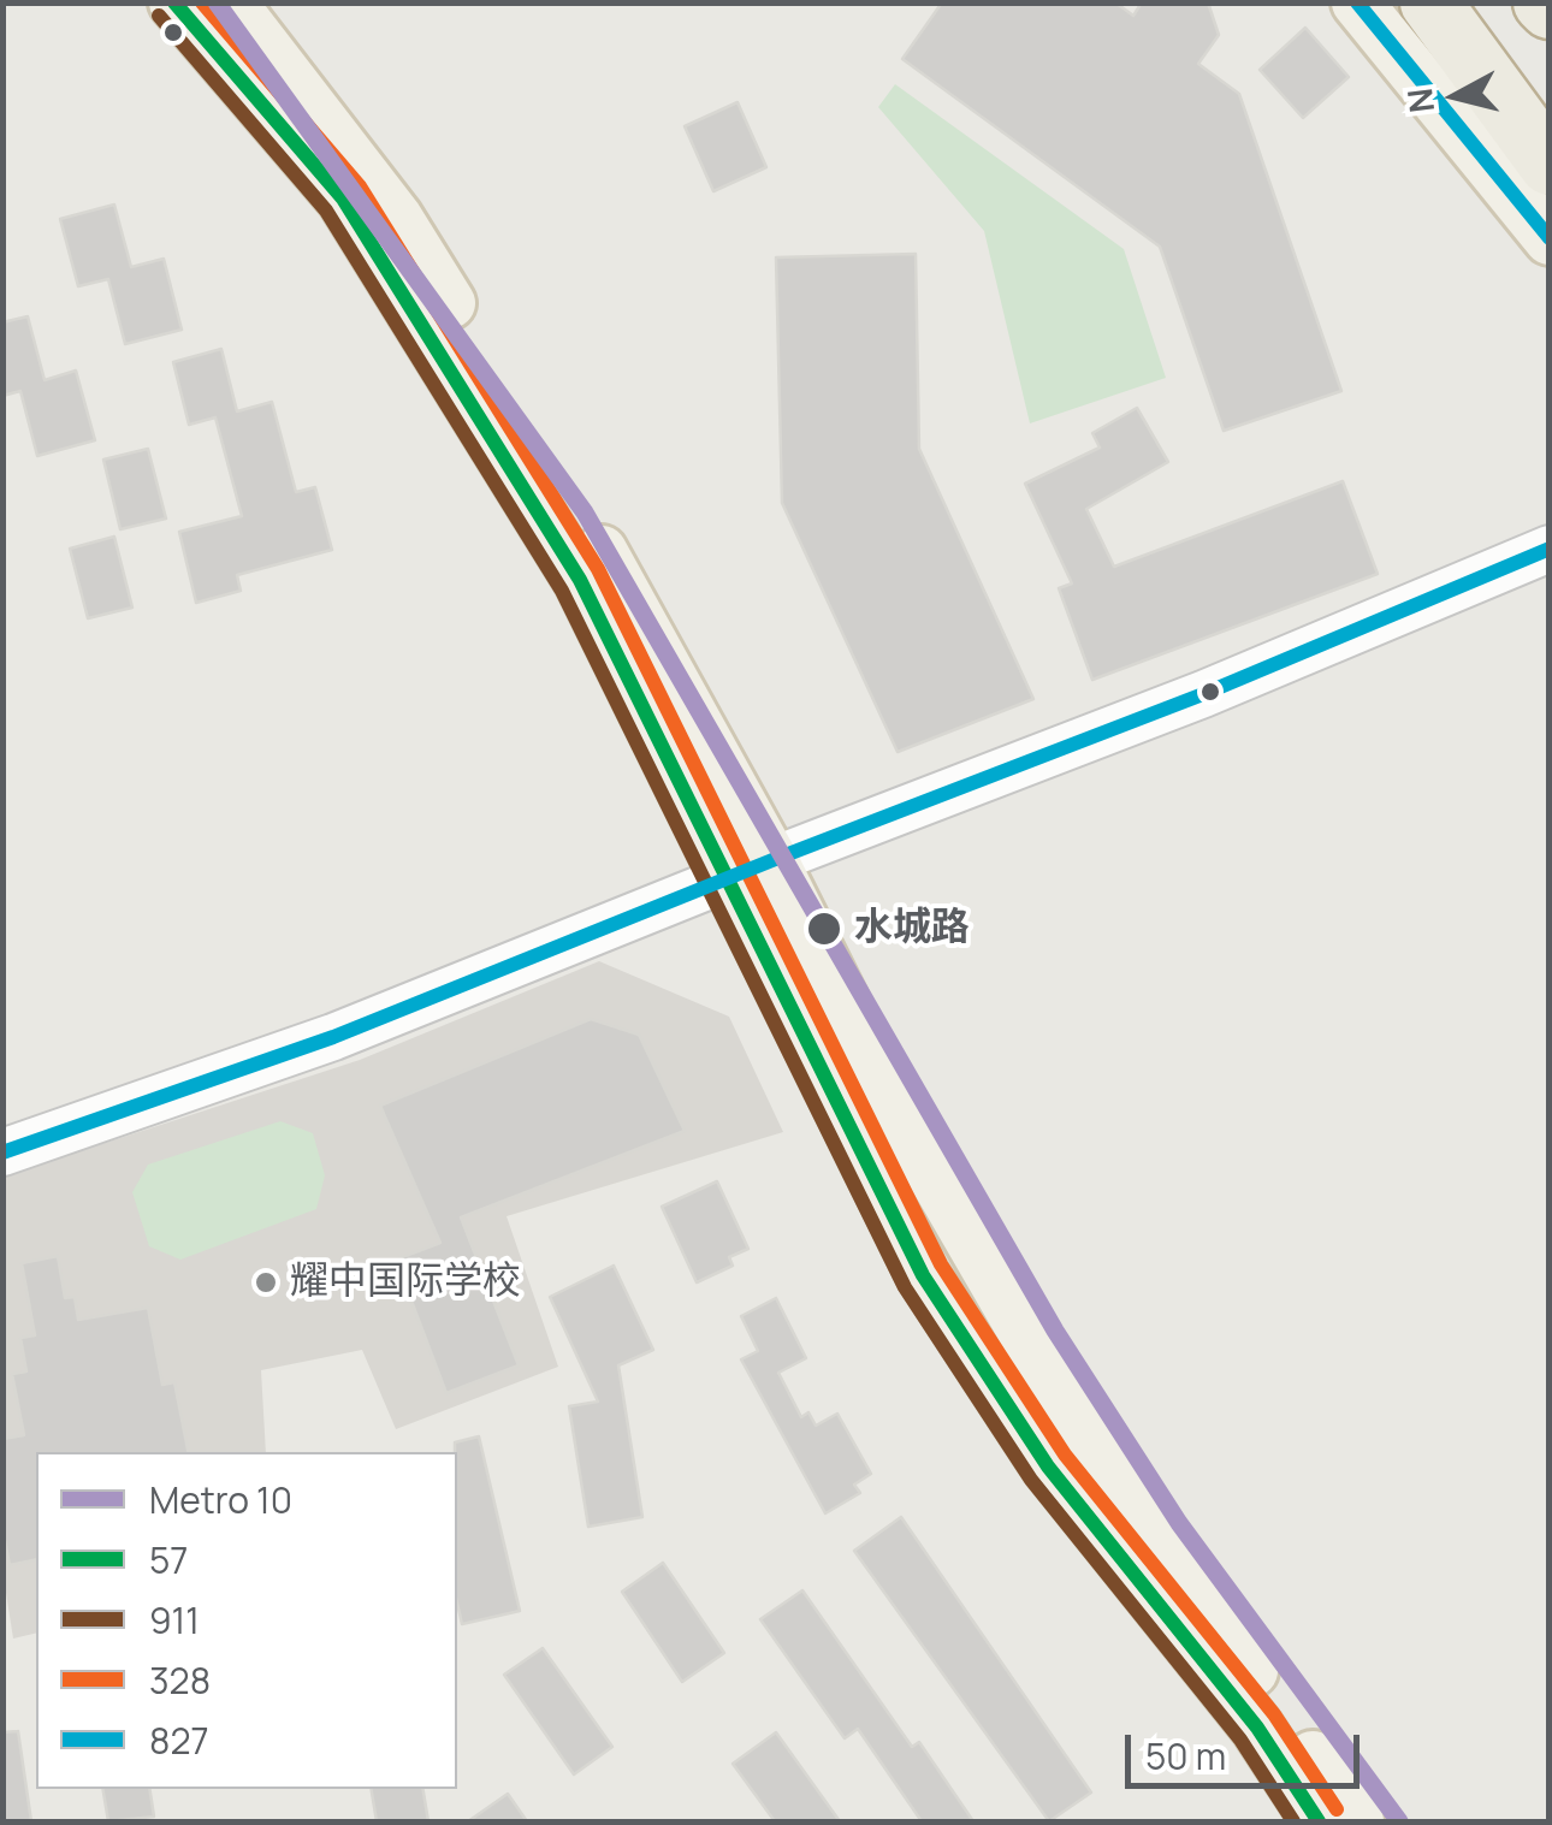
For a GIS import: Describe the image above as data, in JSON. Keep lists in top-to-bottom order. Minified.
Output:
{"places":["水城路","耀中国际学校"],"lines":["metro line 10","transit line 57","transit line 328","transit line 827","transit line 911"],"legend":["Metro 10","57","911","328","827"],"scale_bar":"50 m","north":"left"}
